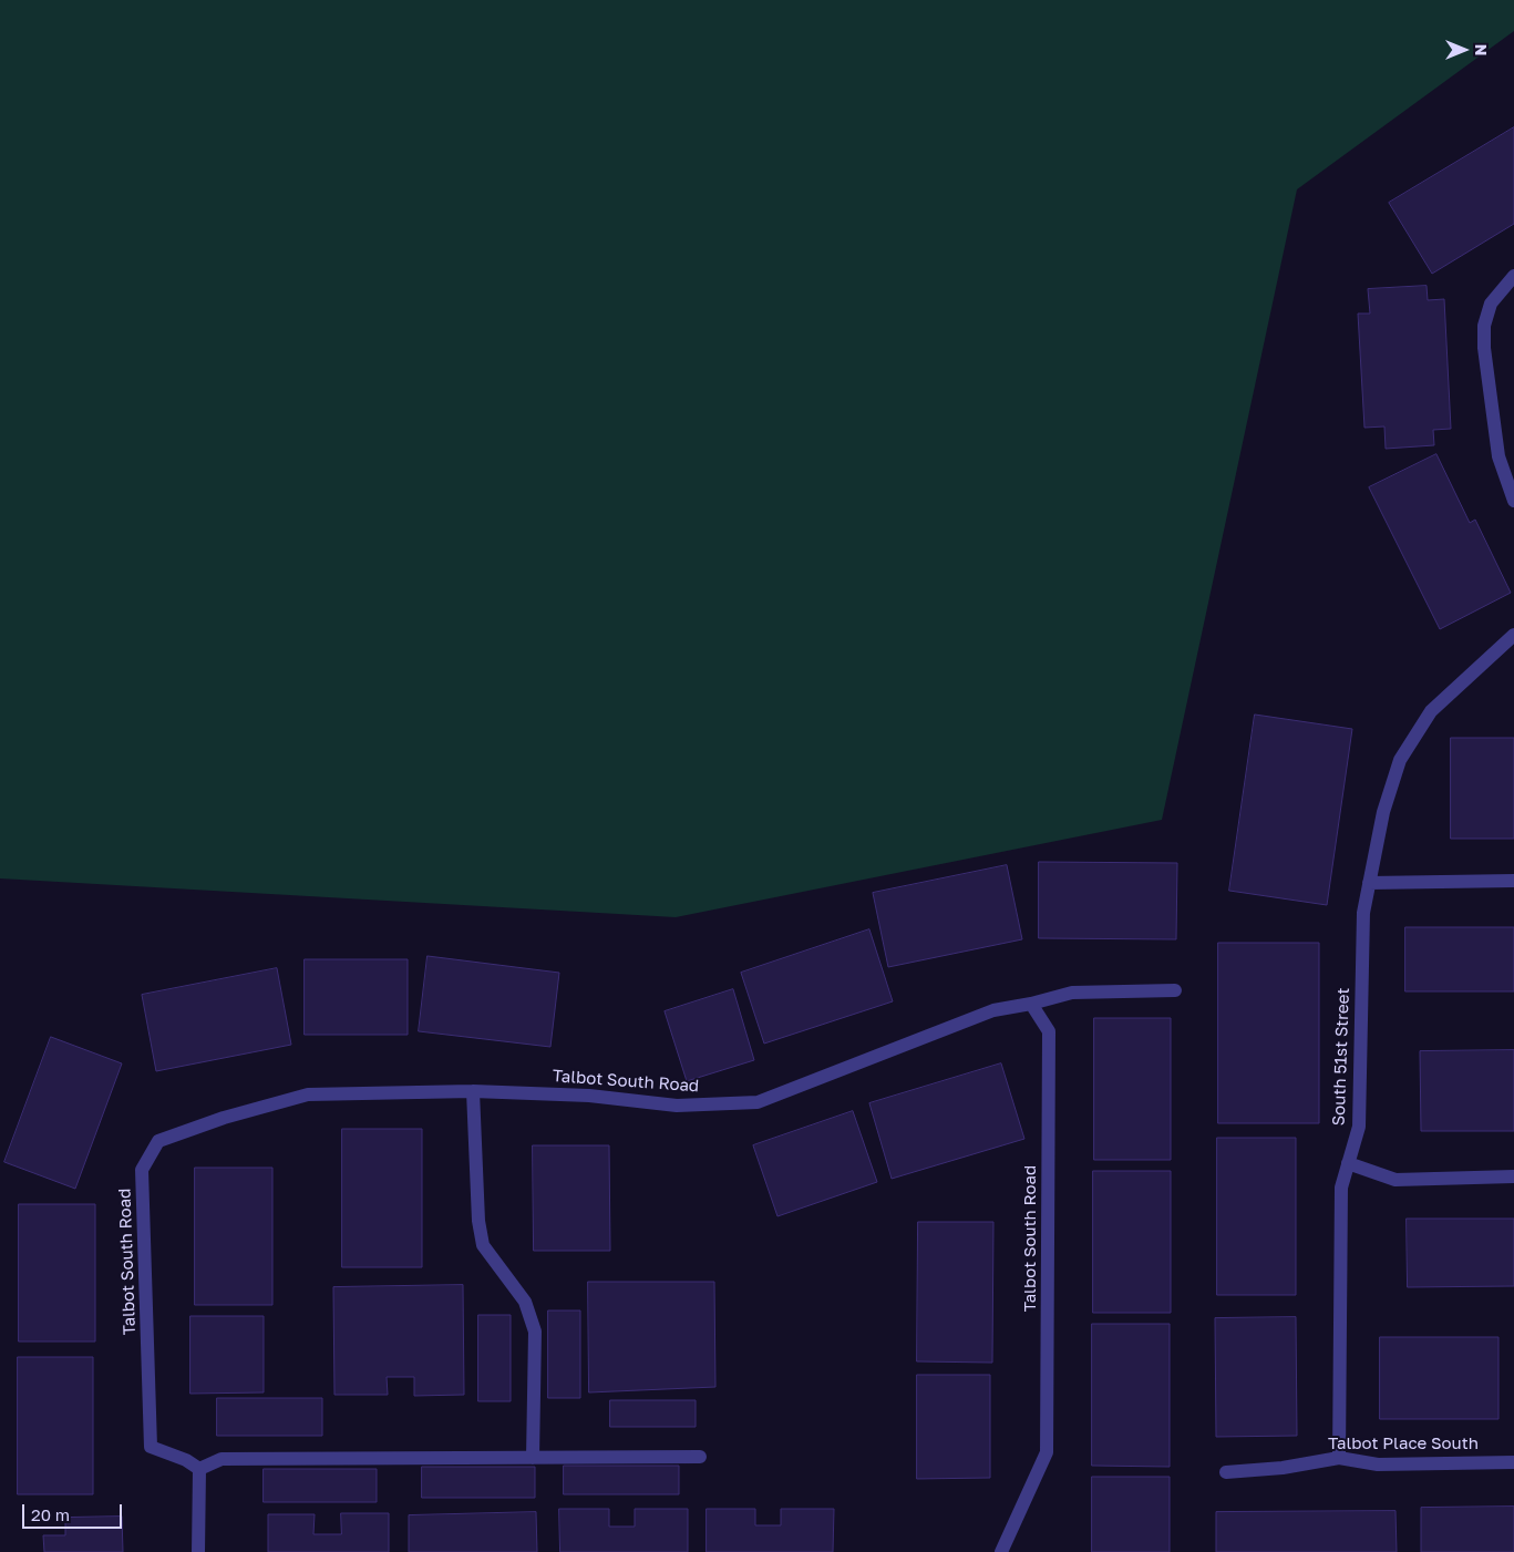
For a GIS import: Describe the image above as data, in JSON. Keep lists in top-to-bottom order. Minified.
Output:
{"streets":{"street":["South 51st Street","Talbot South Road","Talbot Place South"]},"crossings":[["South 51st Street","Talbot Place South"]],"scale_bar":"20 m","north":"right"}
